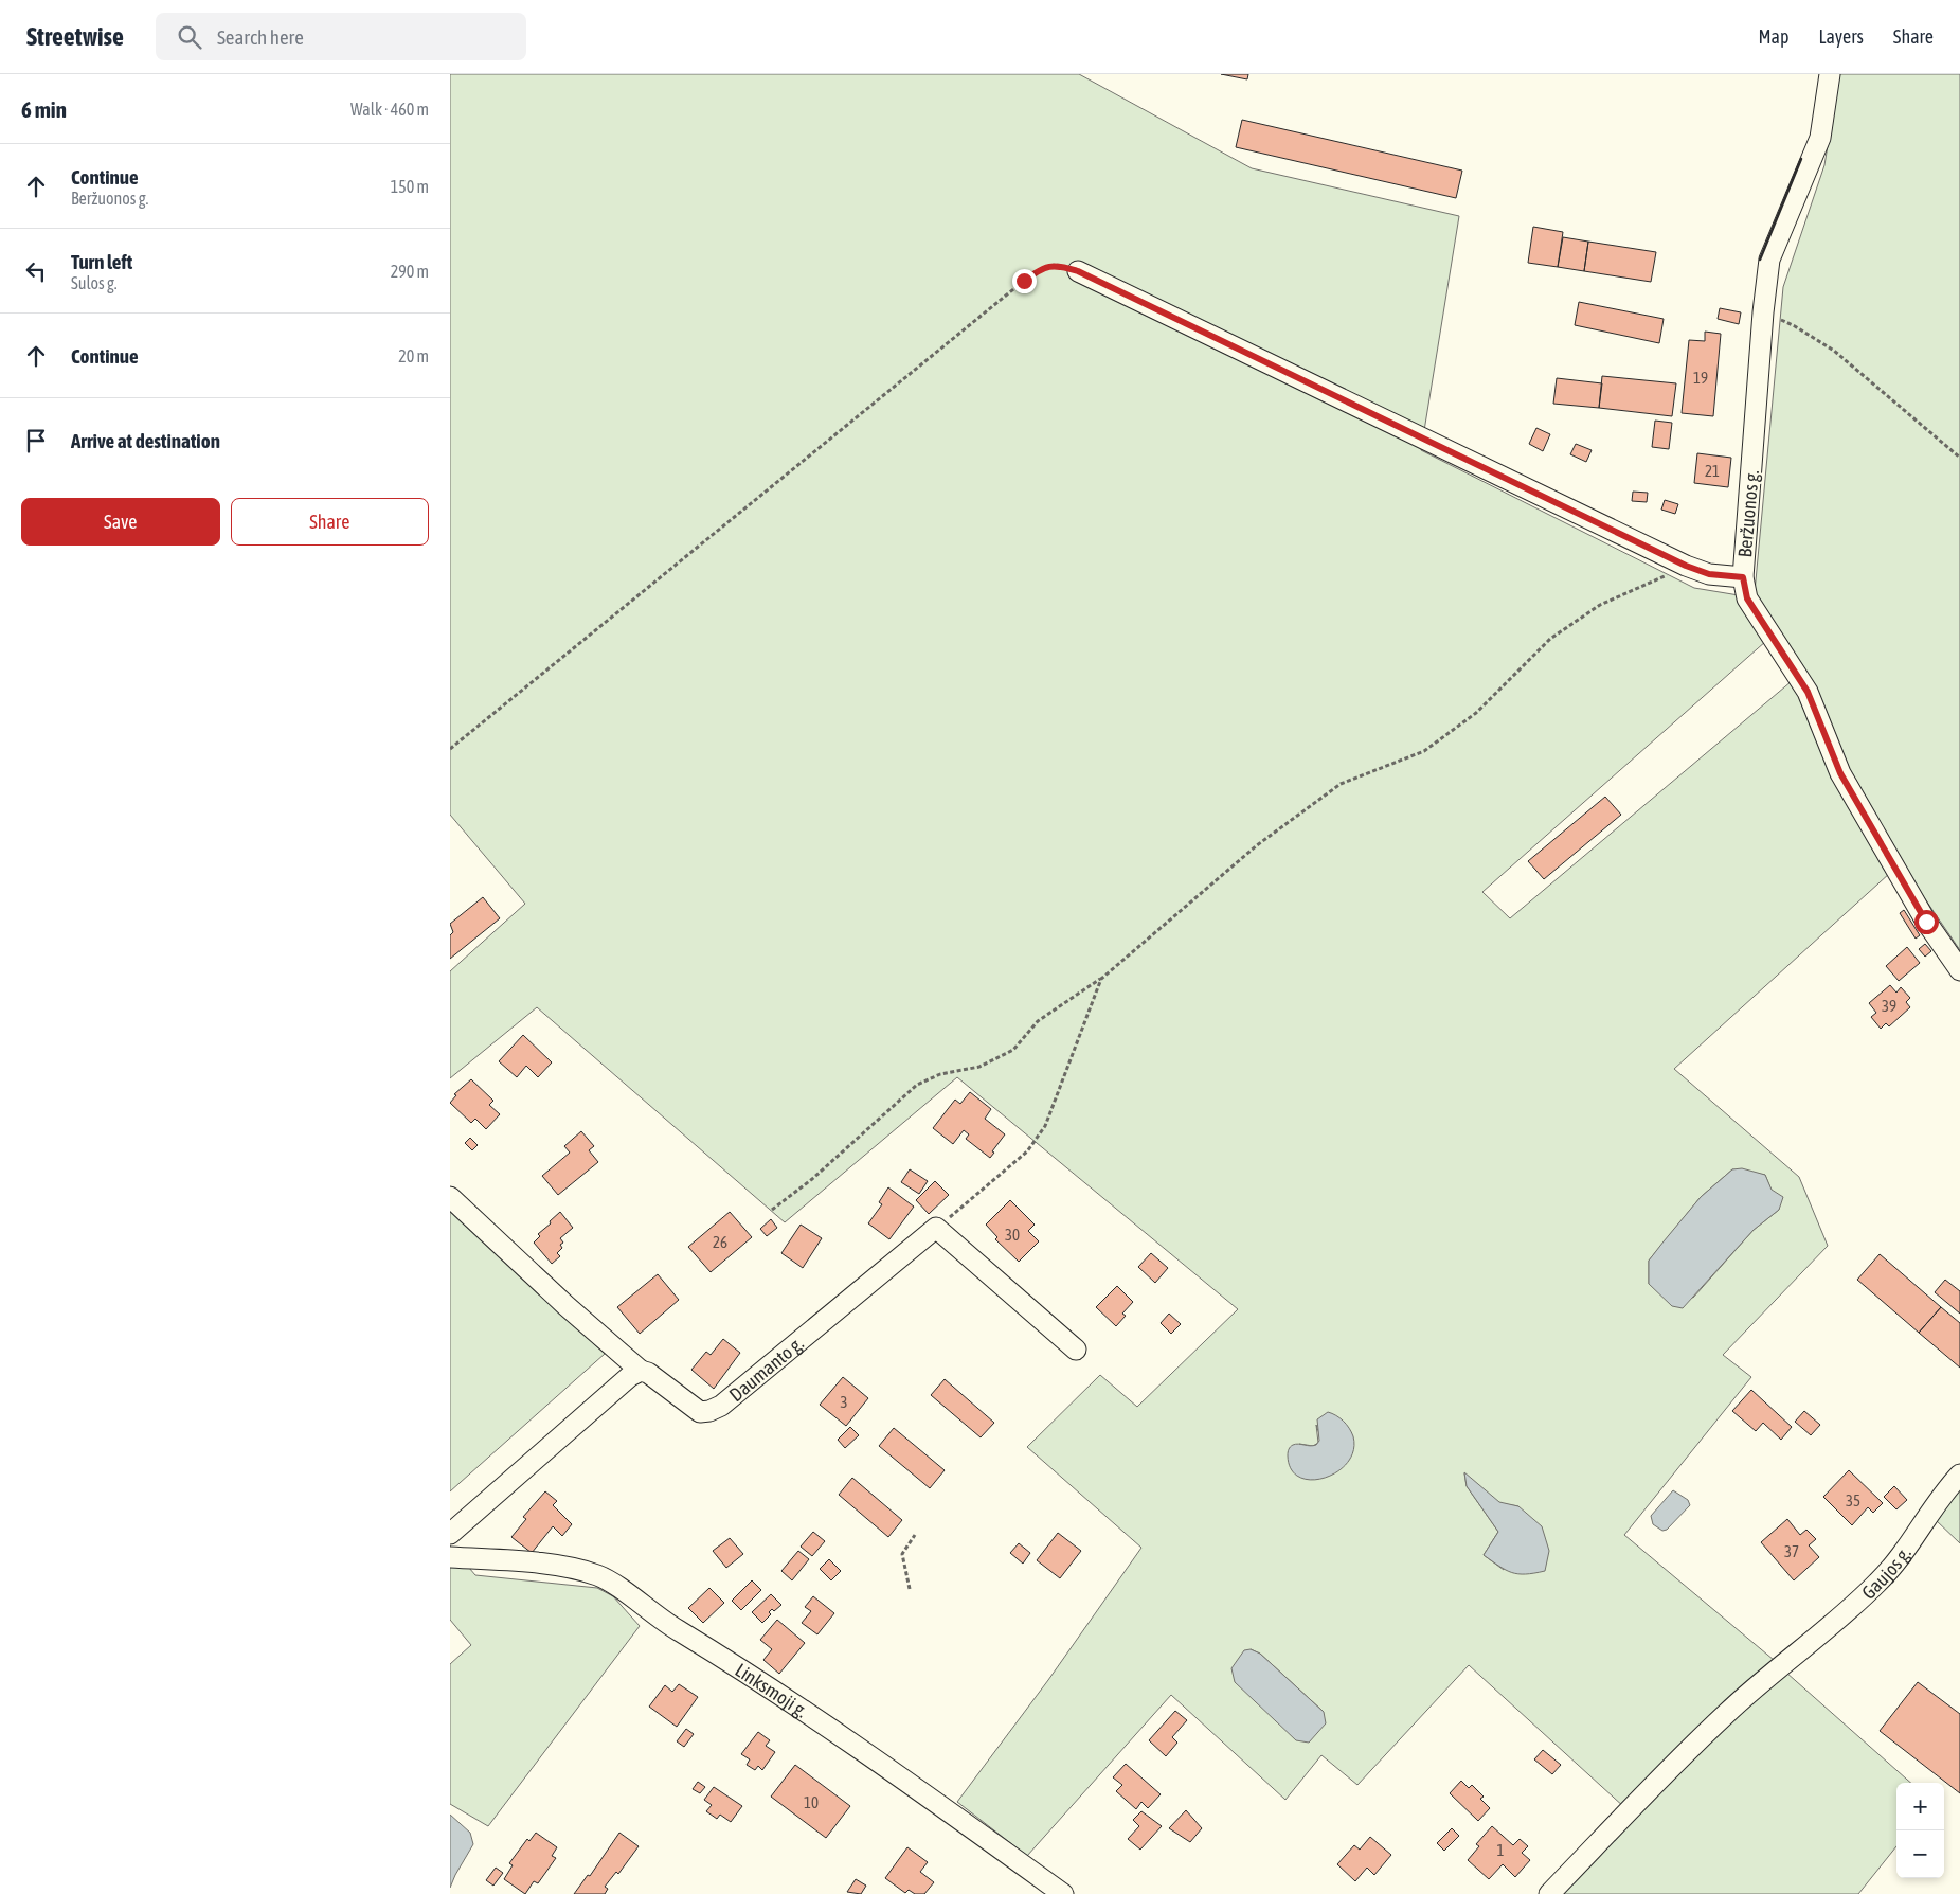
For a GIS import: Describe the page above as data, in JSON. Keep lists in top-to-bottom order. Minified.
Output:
{"streets":{"street":["Beržuonos g.","Daumanto g.","Gaujos g.","Linksmoji g."]},"house_numbers":["19","21","39","30","26","3","35","37","10","1"],"page":{"header":"Streetwise","search":"Search here","nav":["Map","Layers","Share"],"heading":["6 min","Walk · 460 m"],"list":[["Continue","Beržuonos g.","150 m"],["Turn left","Sulos g.","290 m"],["Continue","20 m"],"Arrive at destination"],"buttons":["Save","Share"],"map_buttons":["+","−"]}}
